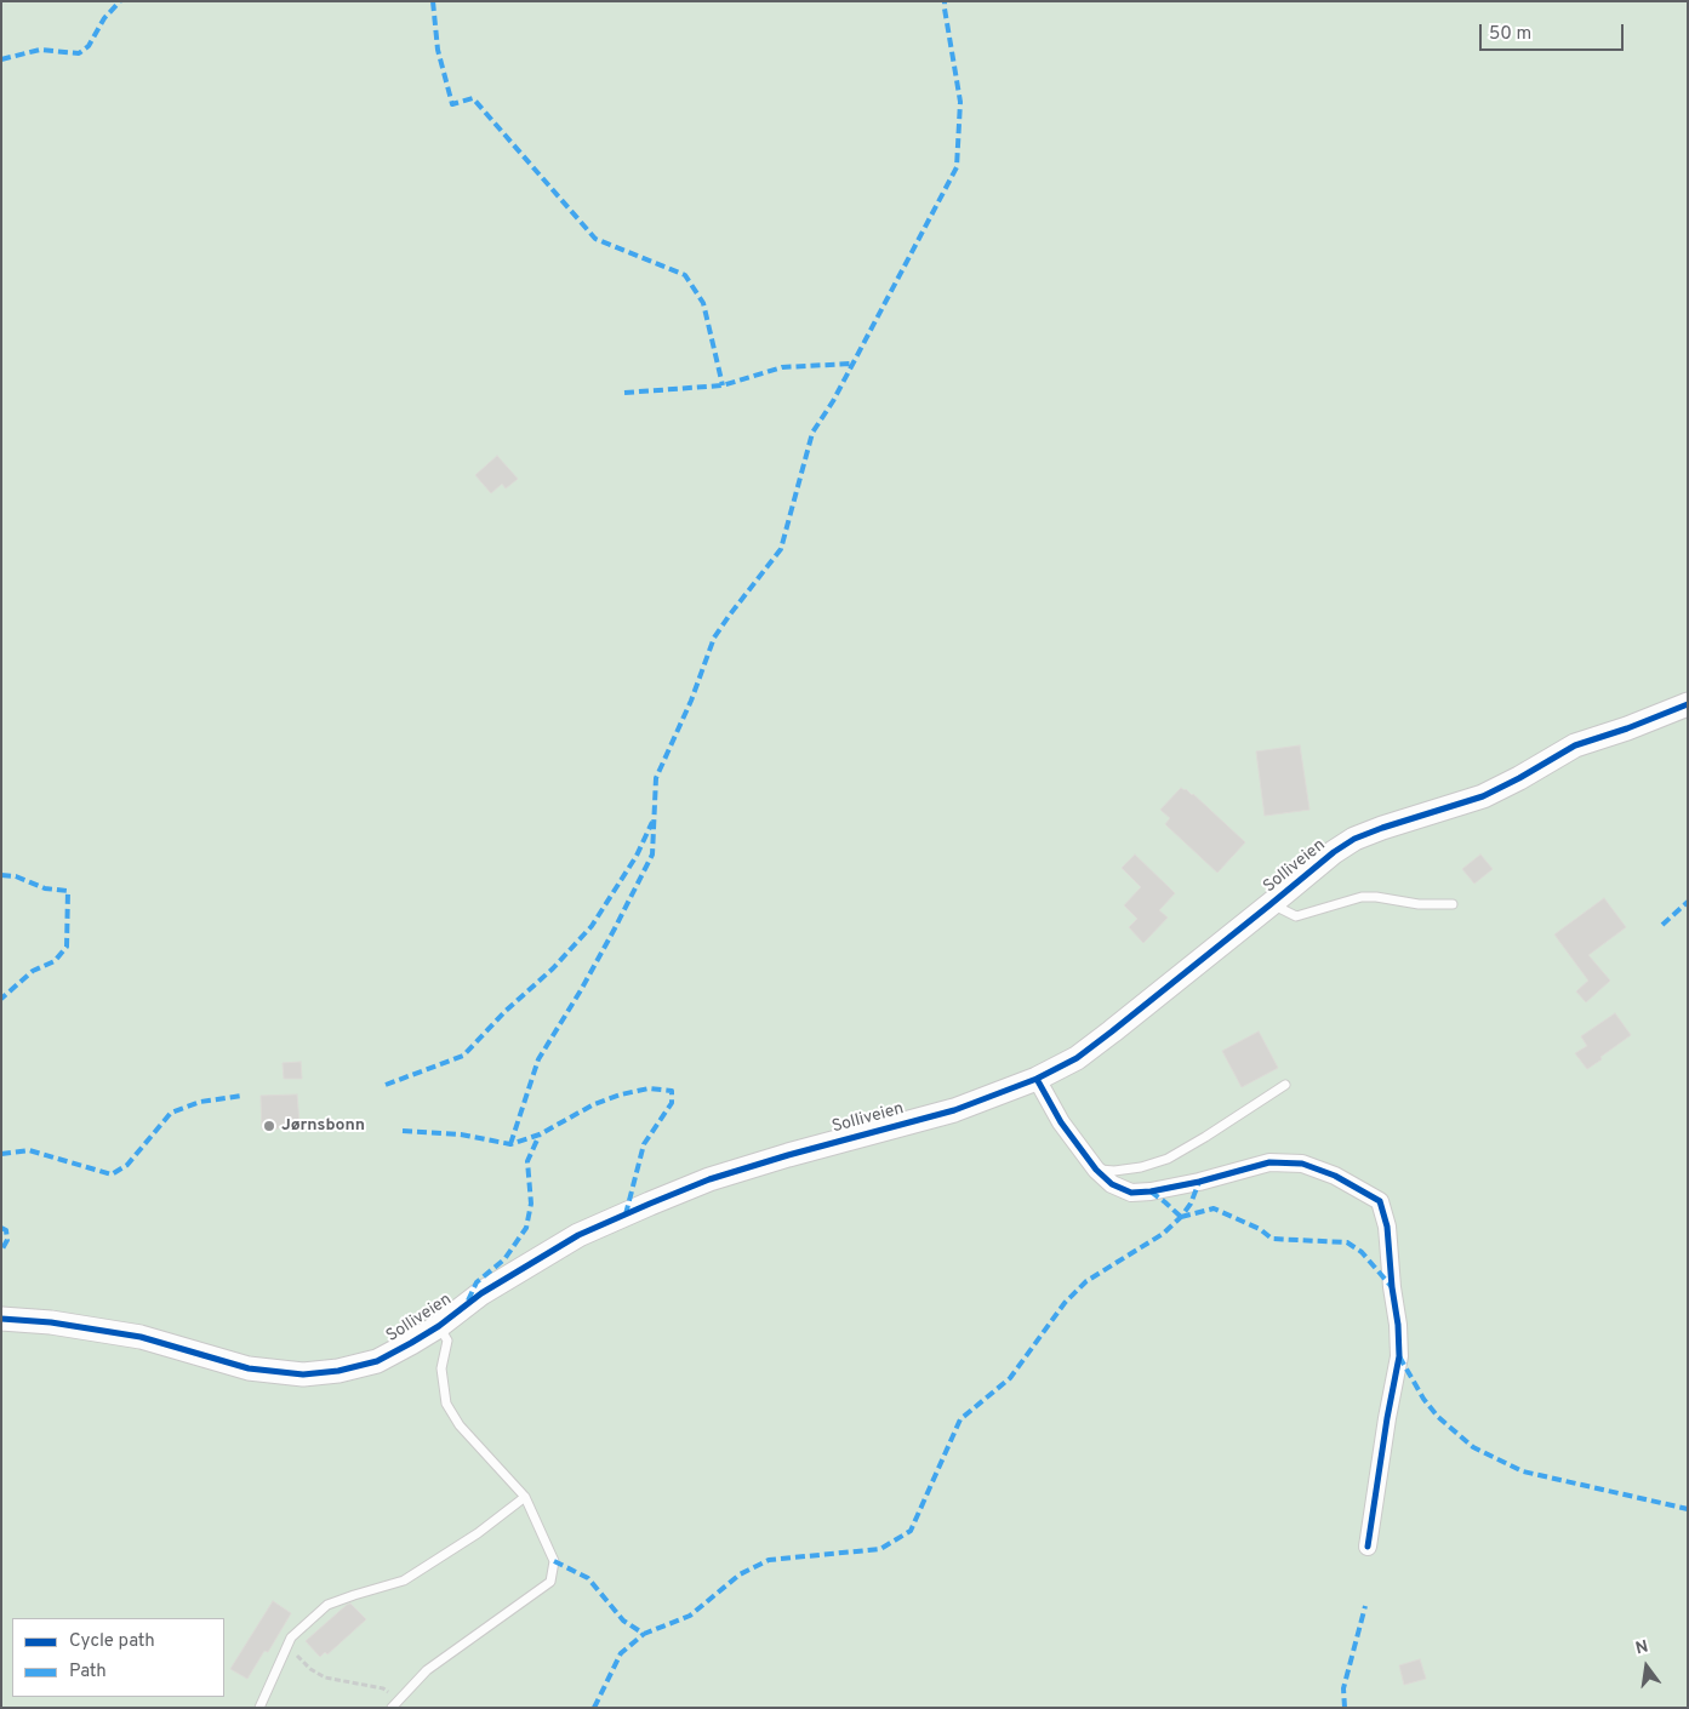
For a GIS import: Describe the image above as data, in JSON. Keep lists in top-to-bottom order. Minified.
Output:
{"streets":{"street":["Solliveien"]},"places":["Jørnsbonn"],"legend":["Cycle path","Path"],"scale_bar":"50 m","north":"top"}
